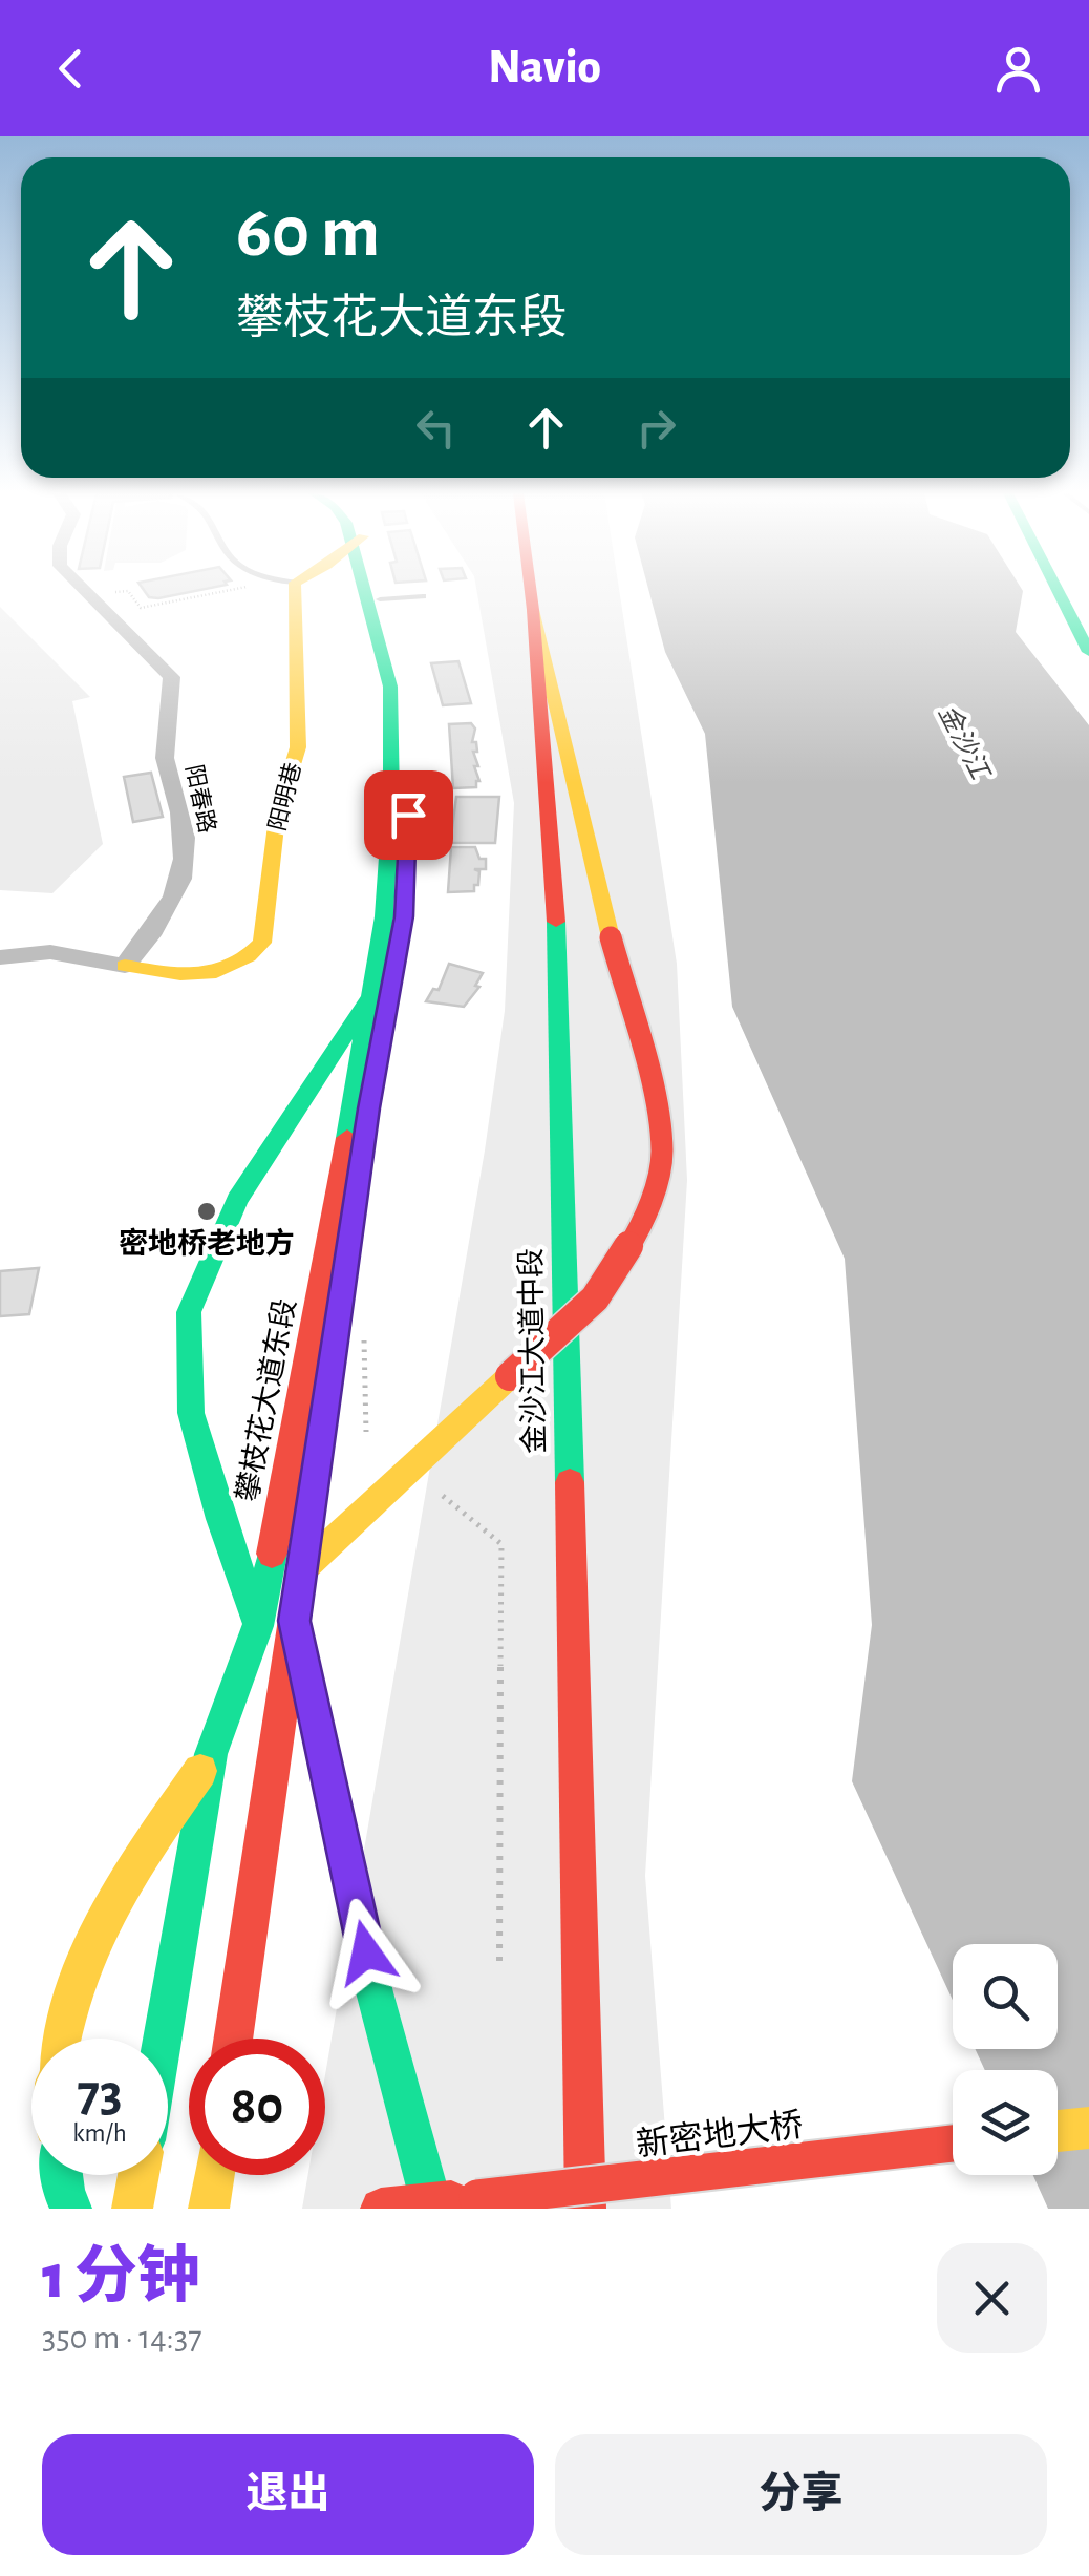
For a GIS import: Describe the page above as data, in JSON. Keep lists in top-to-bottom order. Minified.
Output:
{"streets":{"main road":["阳明巷","金沙江大道中段","攀枝花大道东段","新密地大桥"],"street":["阳春路"]},"crossings":[["阳明巷","阳春路"]],"water":["金沙江"],"places":["密地桥老地方"],"page":{"header":"Navio","turn":["60 m","攀枝花大道东段"],"speed":"73 km/h","limit":"80","heading":["1 分钟","350 m · 14:37"],"buttons":["退出","分享"]}}
